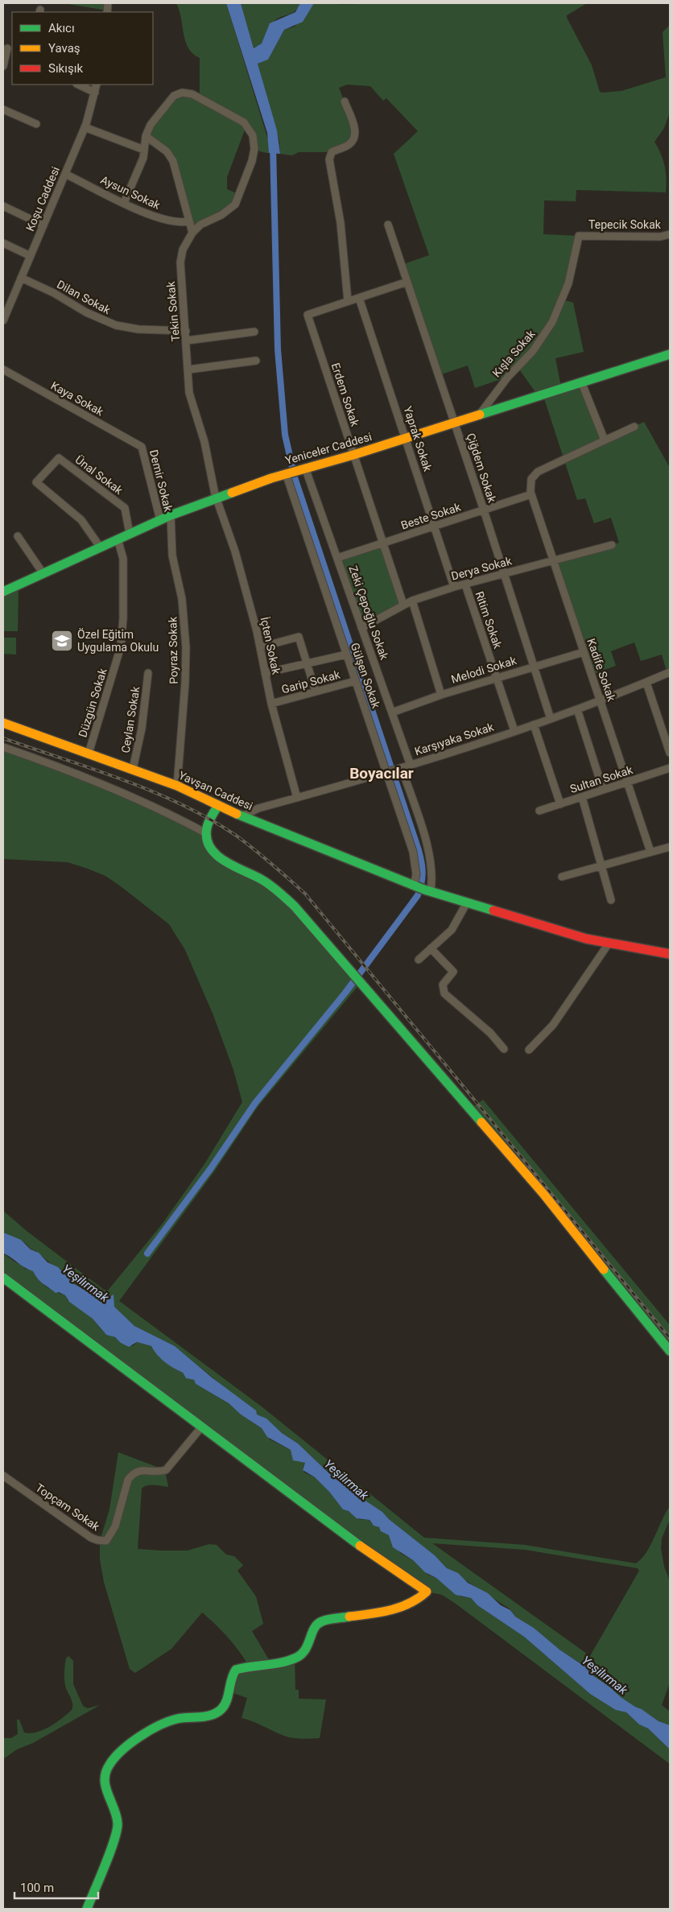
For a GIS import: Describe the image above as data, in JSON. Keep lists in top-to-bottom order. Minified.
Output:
{"streets":{"street":["Aysun Sokak","Koşu Caddesi","Tepecik Sokak","Dilan Sokak","Tekin Sokak","Kışla Sokak","Erdem Sokak","Kaya Sokak","Yaprak Sokak","Yeniceler Caddesi","Çiğdem Sokak","Ünal Sokak","Demir Sokak","Beste Sokak","Derya Sokak","Zeki Çepoğlu Sokak","Ritim Sokak","İçten Sokak","Poyraz Sokak","Melodi Sokak","Kadife Sokak","Gülşen Sokak","Garip Sokak","Düzgün Sokak","Ceylan Sokak","Karşıyaka Sokak","Sultan Sokak","Yavşan Caddesi","Topçam Sokak"]},"crossings":[["Aysun Sokak","Koşu Caddesi"],["Koşu Caddesi","Dilan Sokak"],["Tepecik Sokak","Kışla Sokak"],["Dilan Sokak","Tekin Sokak"],["Tekin Sokak","Yeniceler Caddesi"],["Tekin Sokak","İçten Sokak"],["Kışla Sokak","Yeniceler Caddesi"],["Erdem Sokak","Yaprak Sokak"],["Erdem Sokak","Yeniceler Caddesi"],["Erdem Sokak","Çiğdem Sokak"],["Erdem Sokak","Beste Sokak"],["Erdem Sokak","Derya Sokak"],["Kaya Sokak","Demir Sokak"],["Yaprak Sokak","Yeniceler Caddesi"],["Yaprak Sokak","Beste Sokak"],["Yaprak Sokak","Derya Sokak"],["Yeniceler Caddesi","Çiğdem Sokak"],["Yeniceler Caddesi","Ünal Sokak"],["Yeniceler Caddesi","Demir Sokak"],["Yeniceler Caddesi","Zeki Çepoğlu Sokak"],["Yeniceler Caddesi","İçten Sokak"],["Yeniceler Caddesi","Poyraz Sokak"],["Yeniceler Caddesi","Gülşen Sokak"],["Yeniceler Caddesi","Düzgün Sokak"],["Çiğdem Sokak","Beste Sokak"],["Çiğdem Sokak","Derya Sokak"],["Çiğdem Sokak","Melodi Sokak"],["Çiğdem Sokak","Karşıyaka Sokak"],["Beste Sokak","Zeki Çepoğlu Sokak"],["Beste Sokak","Kadife Sokak"],["Derya Sokak","Zeki Çepoğlu Sokak"],["Derya Sokak","Ritim Sokak"],["Derya Sokak","Kadife Sokak"],["Zeki Çepoğlu Sokak","Melodi Sokak"],["Zeki Çepoğlu Sokak","Karşıyaka Sokak"],["Ritim Sokak","Melodi Sokak"],["Ritim Sokak","Karşıyaka Sokak"],["İçten Sokak","Garip Sokak"],["İçten Sokak","Karşıyaka Sokak"],["Poyraz Sokak","Yavşan Caddesi"],["Melodi Sokak","Kadife Sokak"],["Kadife Sokak","Karşıyaka Sokak"],["Kadife Sokak","Sultan Sokak"],["Gülşen Sokak","Garip Sokak"],["Gülşen Sokak","Karşıyaka Sokak"],["Gülşen Sokak","Yavşan Caddesi"],["Düzgün Sokak","Yavşan Caddesi"],["Ceylan Sokak","Yavşan Caddesi"],["Karşıyaka Sokak","Yavşan Caddesi"]],"districts":["Boyacılar"],"water":["Yeşilırmak"],"places":{"school or university":["Özel Eğitim Uygulama Okulu"]},"legend":["Akıcı","Yavaş","Sıkışık"],"scale_bar":"100 m"}
